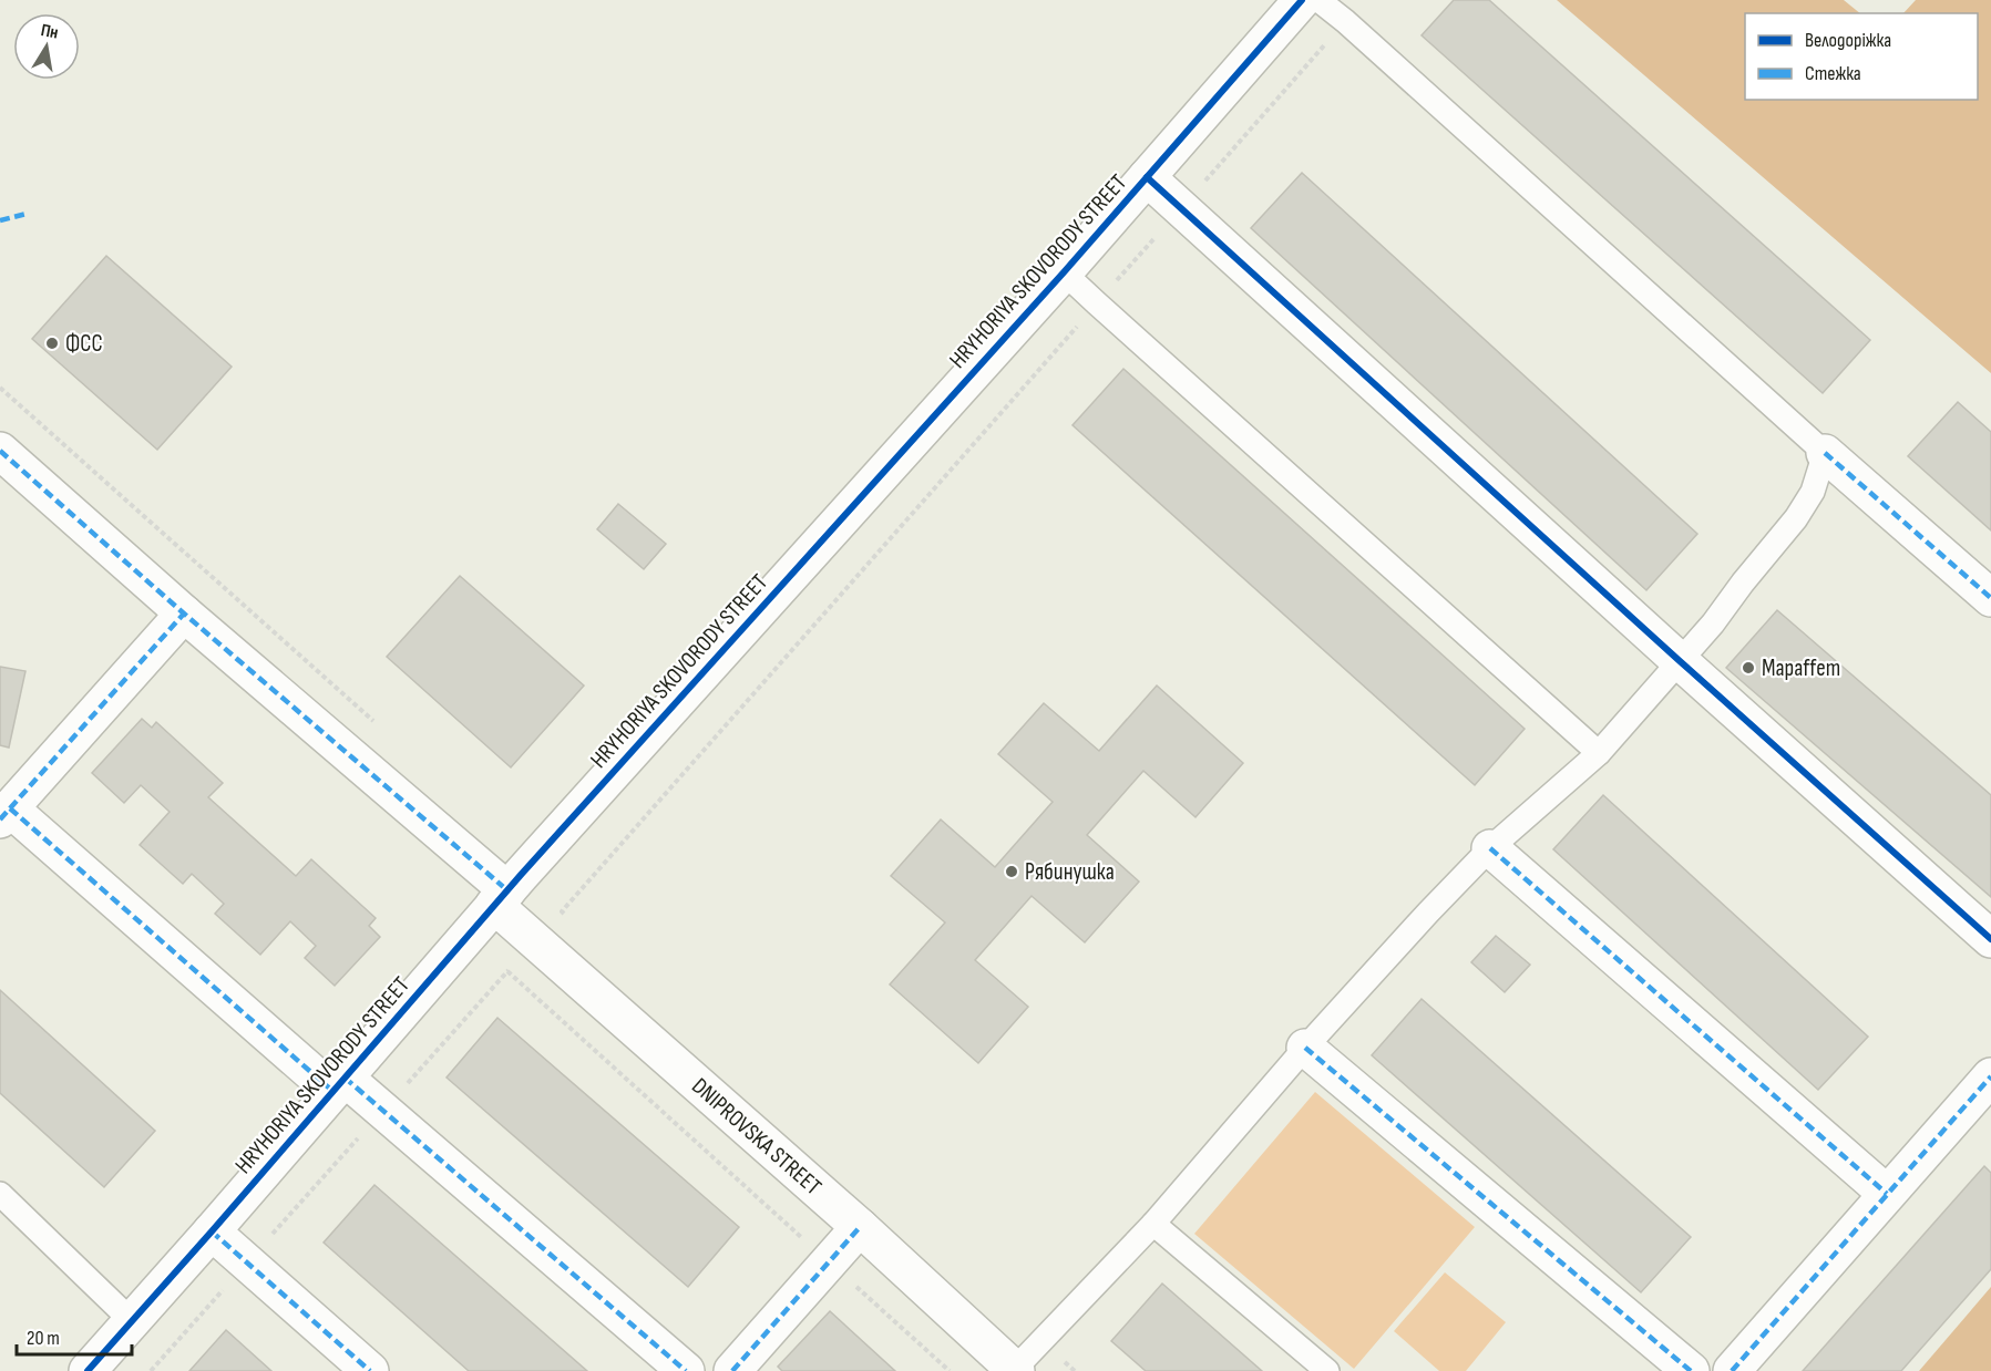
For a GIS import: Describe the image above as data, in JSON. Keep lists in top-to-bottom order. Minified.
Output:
{"streets":{"street":["HRYHORIYA SKOVORODY STREET","DNIPROVSKA STREET"]},"crossings":[["HRYHORIYA SKOVORODY STREET","DNIPROVSKA STREET"]],"places":["ФСС","Мараffет","Рябинушка"],"legend":["Велодоріжка","Стежка"],"scale_bar":"20 m","north":"top"}
